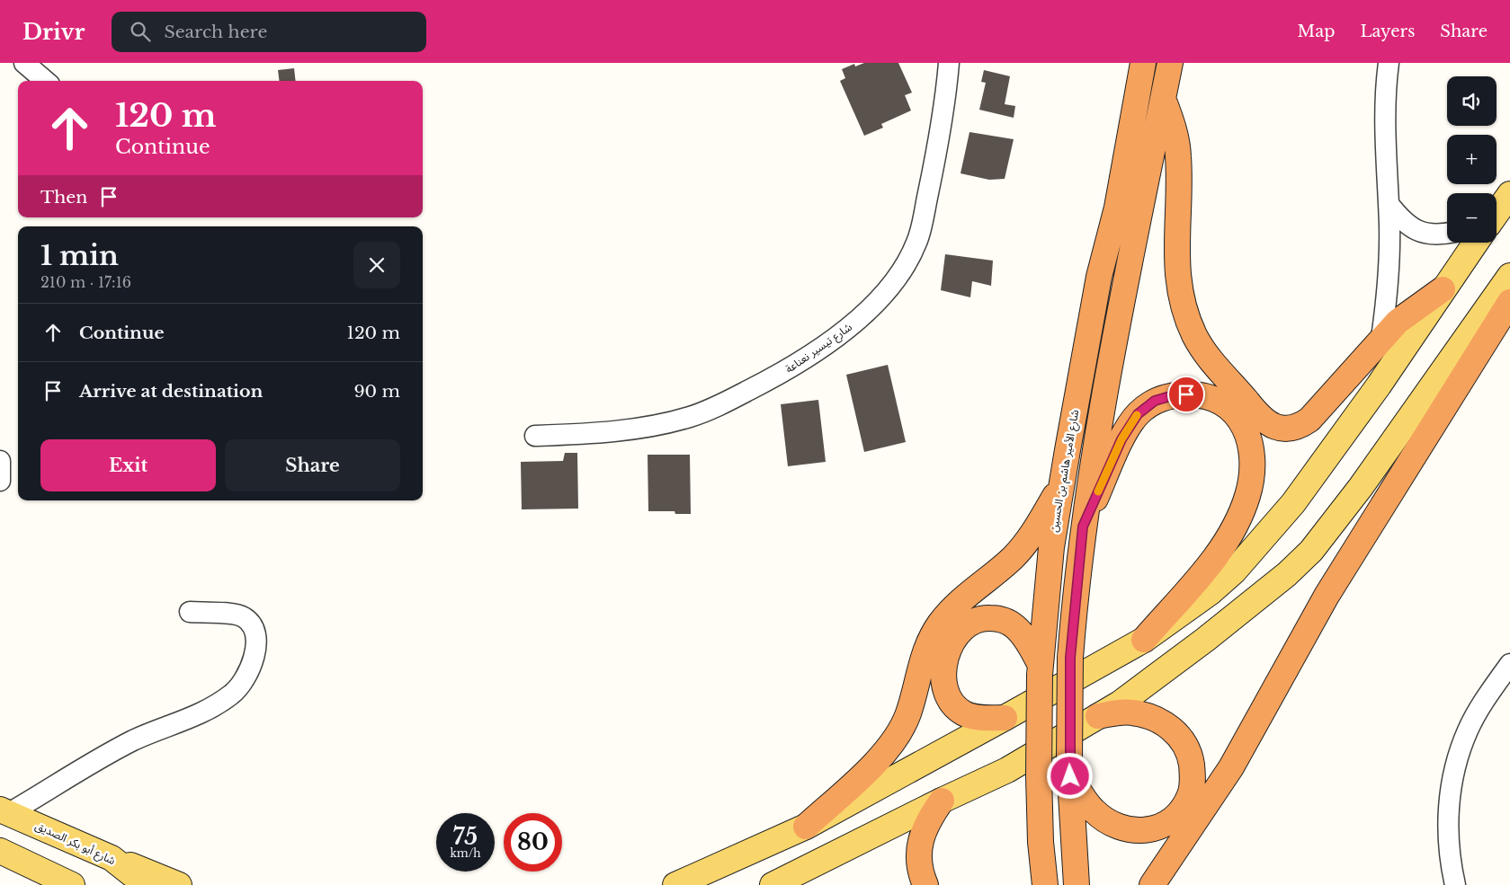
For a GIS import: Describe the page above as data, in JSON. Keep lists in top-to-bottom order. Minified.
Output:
{"streets":{"highway":["شارع الأمير هاشم بن الحسين"],"main road":["شارع أبو بكر الصديق"],"street":["شارع تيسير نعناعة"]},"page":{"header":"Drivr","search":"Search here","nav":["Map","Layers","Share"],"map_buttons":["+","−"],"turn":["120 m","Continue"],"then":"Then","heading":["1 min","210 m · 17:16"],"list":[{"name":"Continue","value":"120 m"},{"name":"Arrive at destination","value":"90 m"}],"buttons":["Exit","Share"],"speed":"75 km/h","limit":"80"}}
